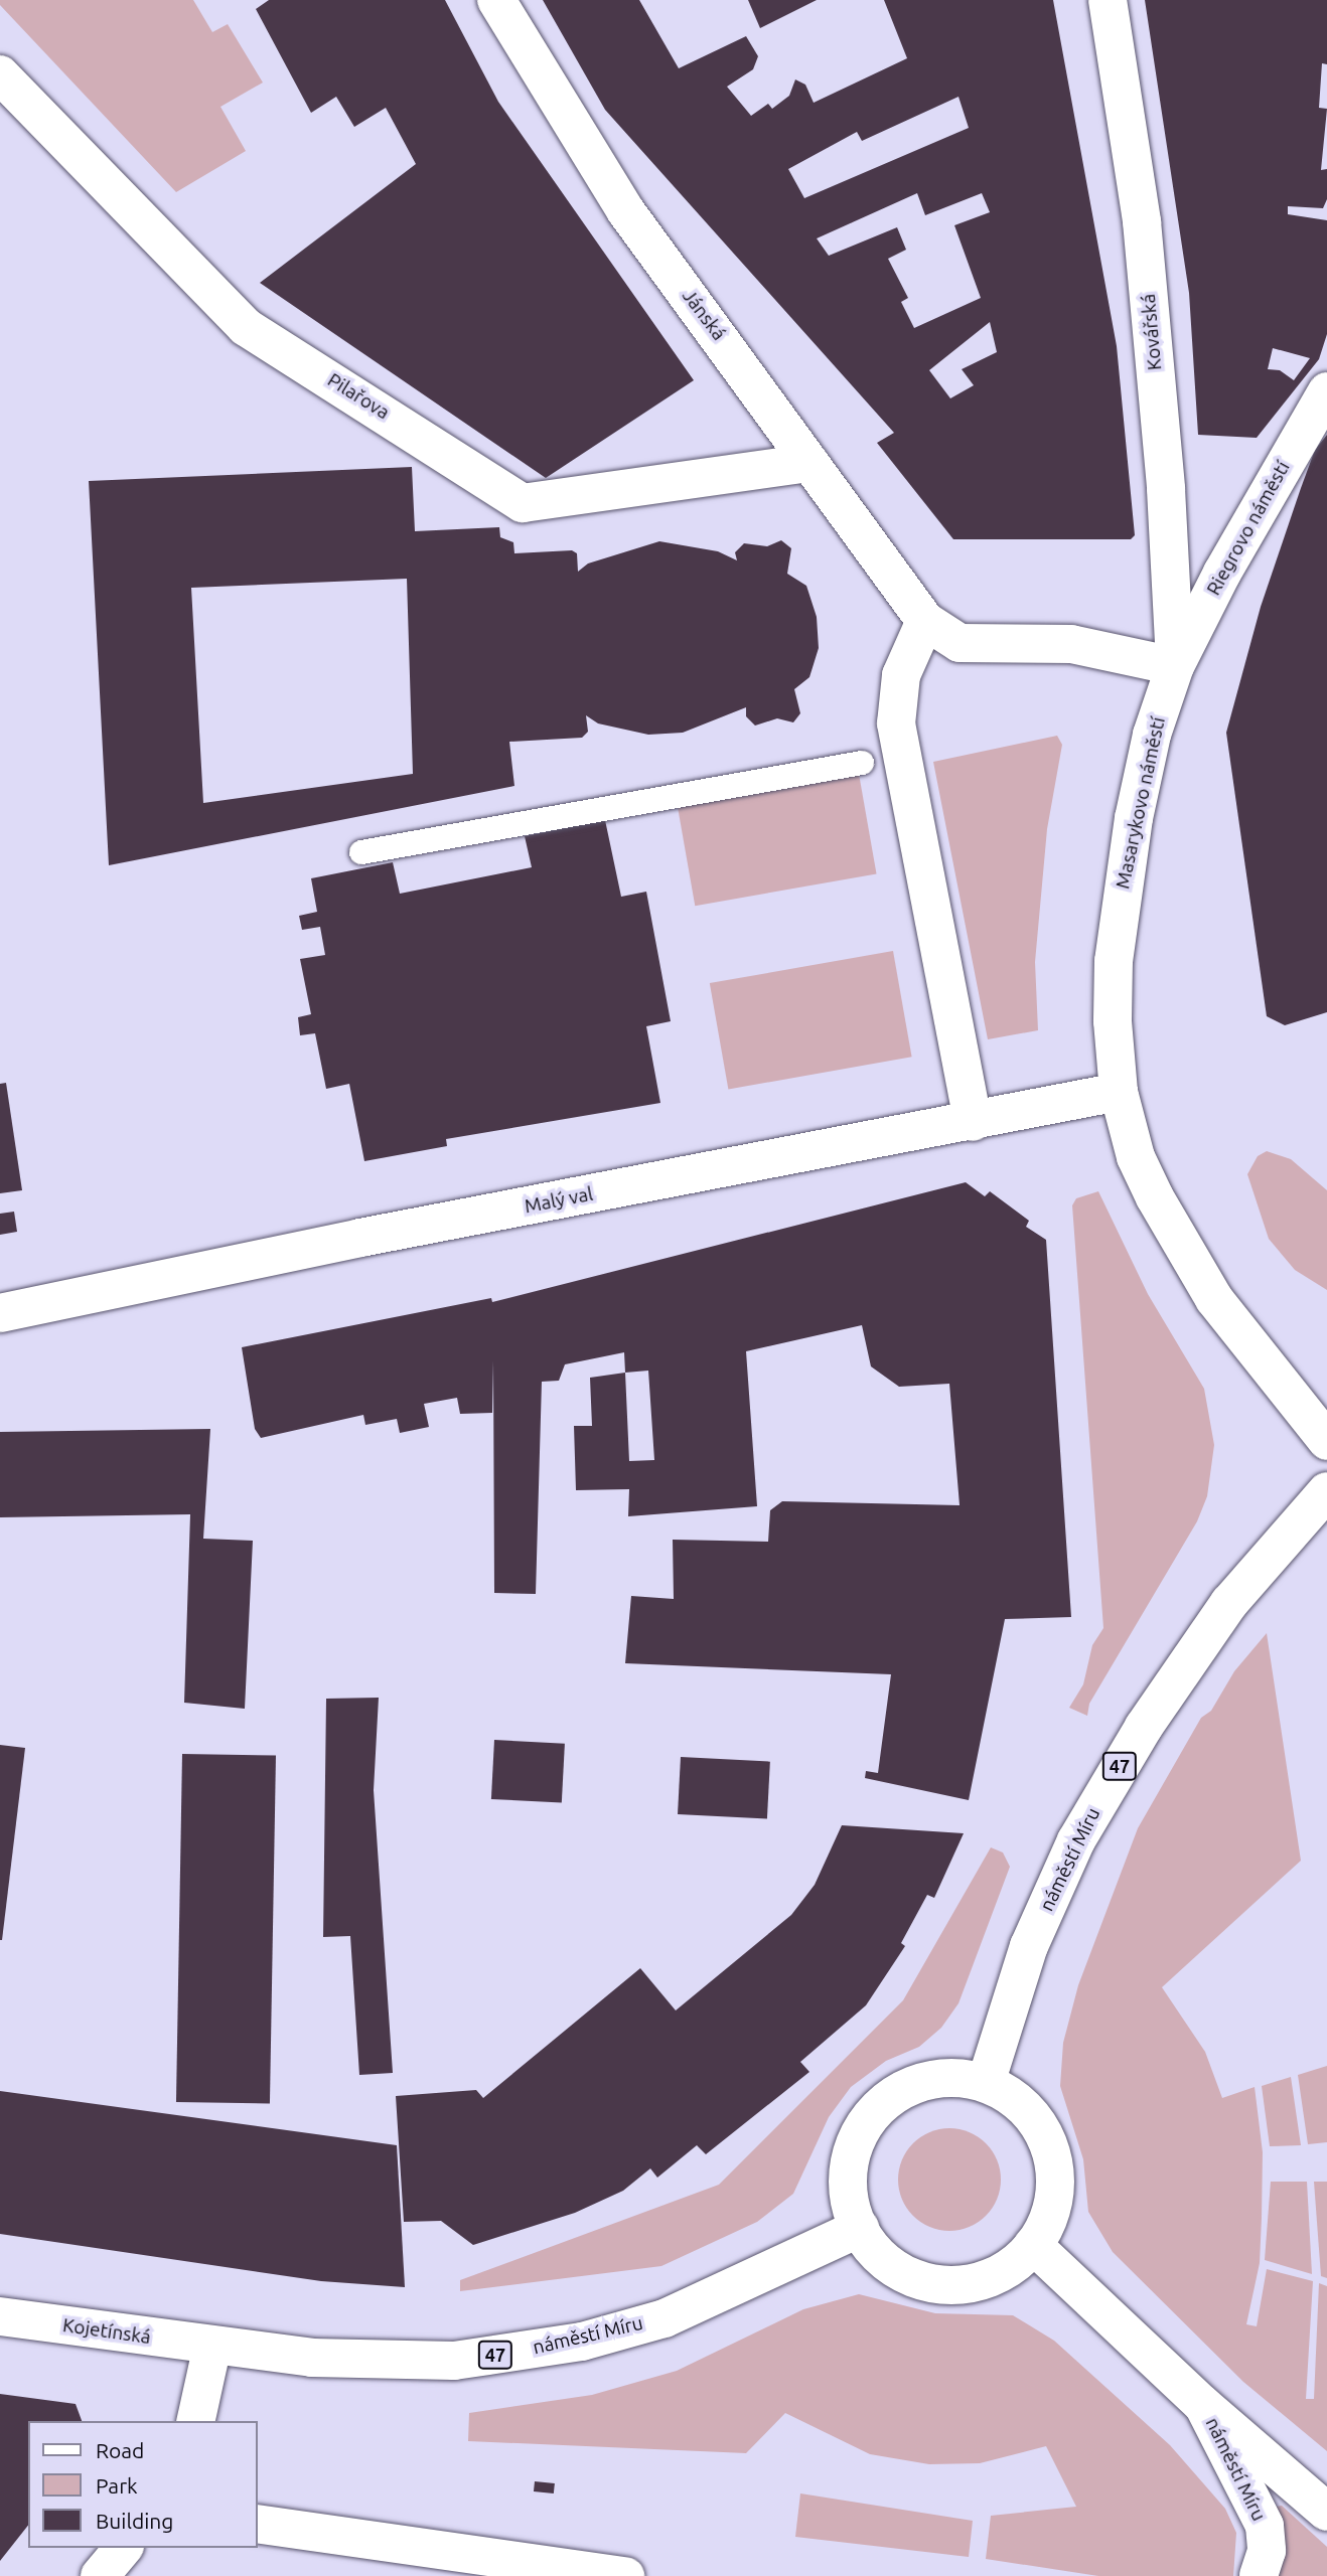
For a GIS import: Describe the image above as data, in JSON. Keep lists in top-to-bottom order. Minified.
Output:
{"streets":{"street":["Jánská","Kovářská","Pilařova","Riegrovo náměstí","Masarykovo náměstí","Malý val","47","náměstí Míru","Kojetínská"]},"crossings":[["Jánská","Pilařova"],["Kovářská","Riegrovo náměstí"],["Kovářská","Masarykovo náměstí"],["Riegrovo náměstí","Masarykovo náměstí"],["Masarykovo náměstí","Malý val"],["náměstí Míru","Kojetínská"]],"legend":["Road","Park","Building"]}
